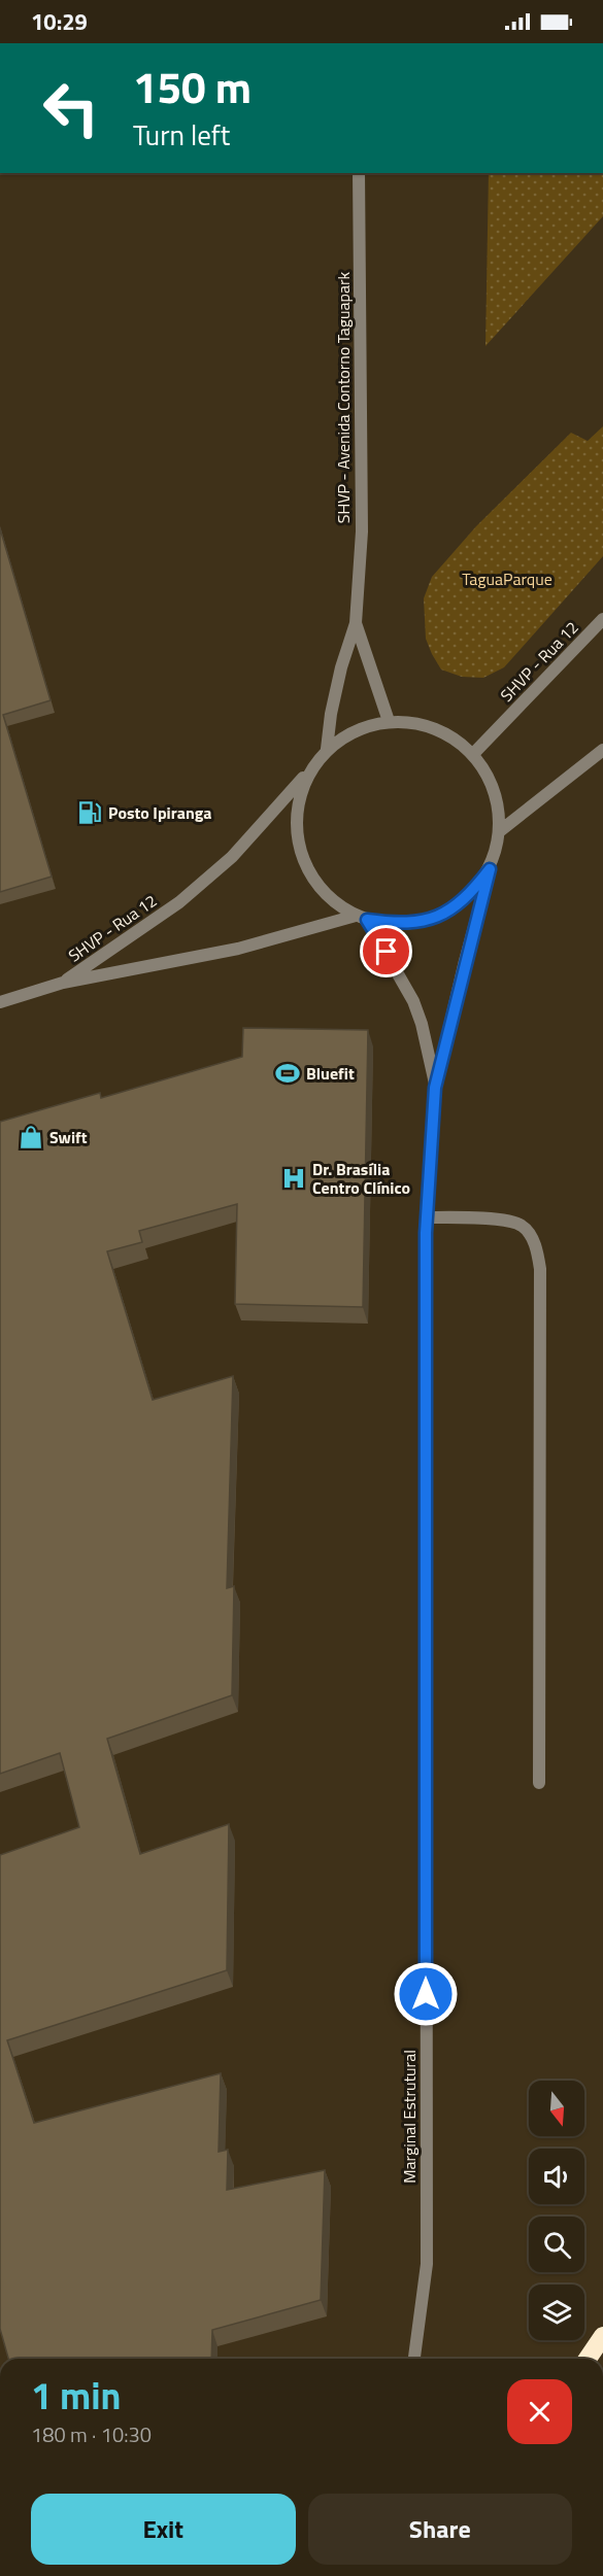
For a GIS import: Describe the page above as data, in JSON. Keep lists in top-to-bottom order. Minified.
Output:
{"streets":{"street":["SHVP - Avenida Contorno Taguapark","SHVP - Rua 12","Marginal Estrutural"]},"crossings":[["SHVP - Avenida Contorno Taguapark","SHVP - Rua 12"],["SHVP - Avenida Contorno Taguapark","Marginal Estrutural"],["SHVP - Rua 12","Marginal Estrutural"]],"parks":["TaguaParque"],"places":{"fuel station":["Posto Ipiranga"],"sports":["Bluefit"],"shop":["Swift"],"hospital":["Dr. Brasília Centro Clínico"]},"north":"bottom","page":{"status":"10:29","turn":["150 m","Turn left"],"heading":["1 min","180 m · 10:30"],"buttons":["Exit","Share"]}}
